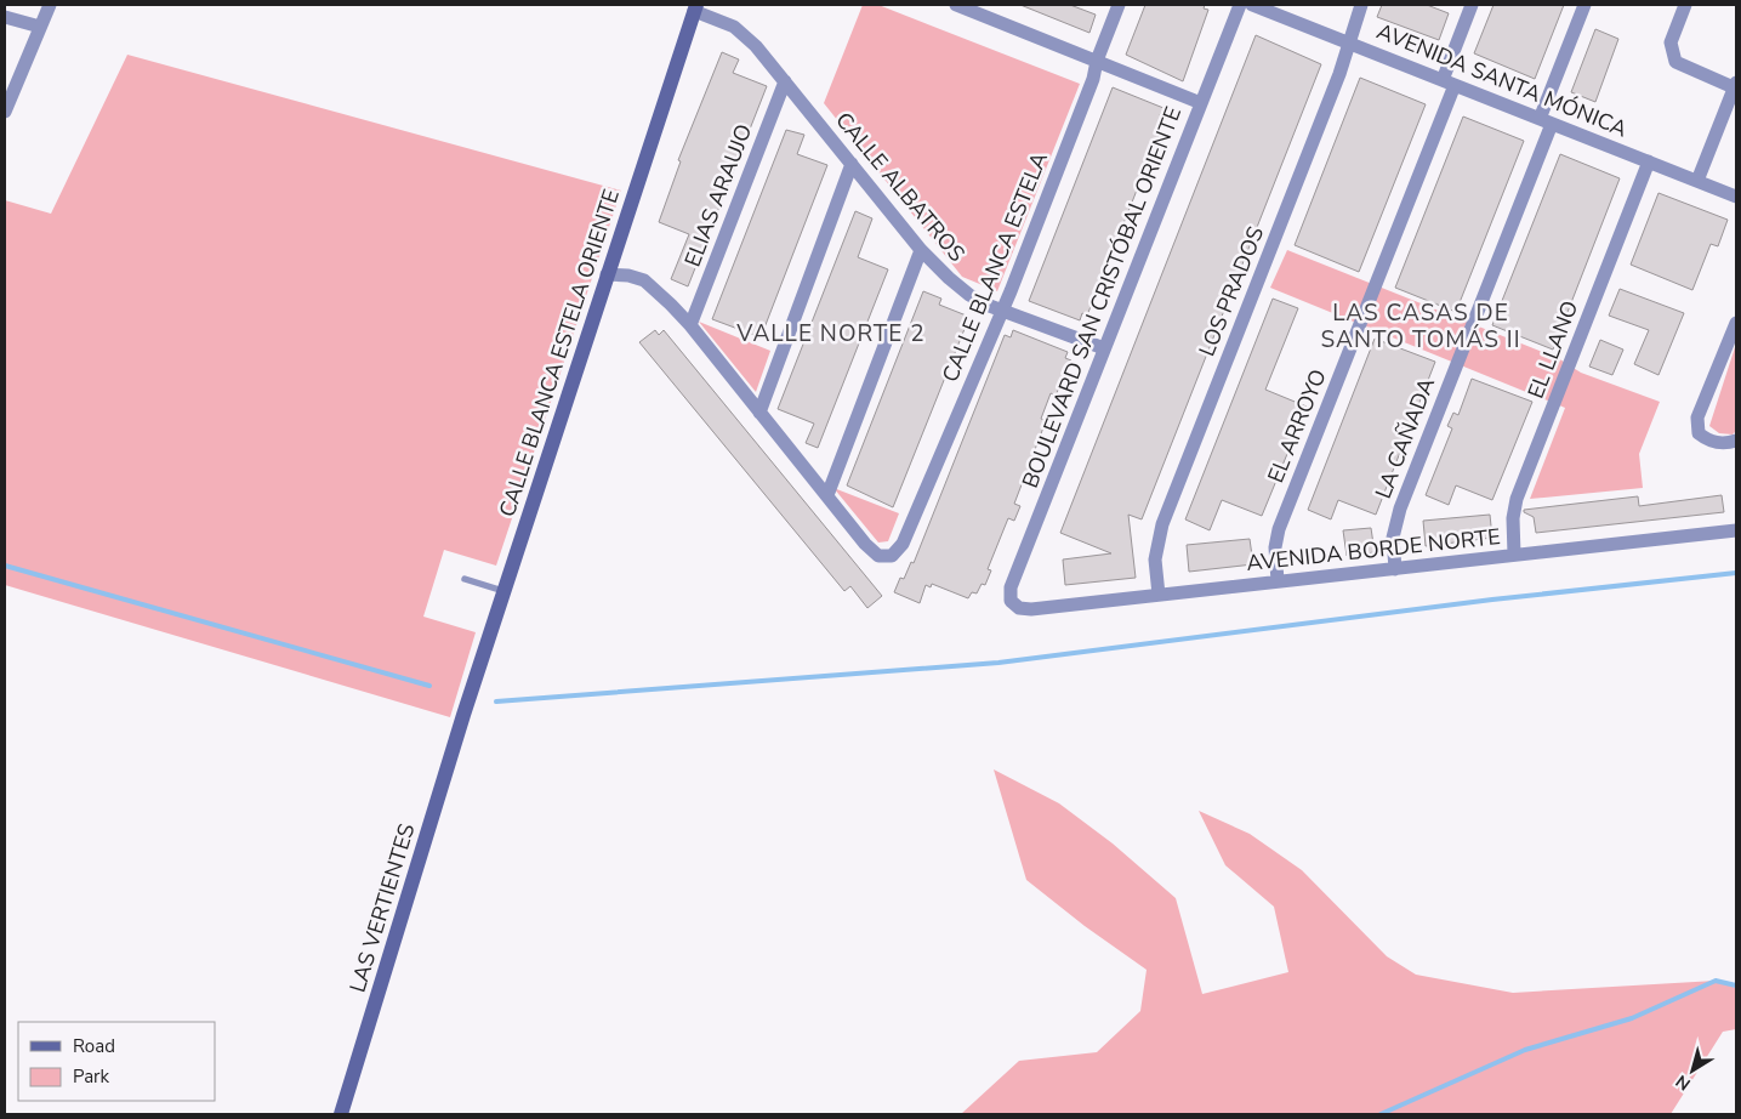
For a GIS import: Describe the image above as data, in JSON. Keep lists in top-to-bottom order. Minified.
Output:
{"streets":{"street":["AVENIDA SANTA MÓNICA","CALLE ALBATROS","ELIAS ARAUJO","CALLE BLANCA ESTELA","LOS PRADOS","BOULEVARD SAN CRISTÓBAL ORIENTE","EL LLANO","CALLE BLANCA ESTELA ORIENTE","EL ARROYO","LA CAÑADA","AVENIDA BORDE NORTE","LAS VERTIENTES"]},"crossings":[["AVENIDA SANTA MÓNICA","LOS PRADOS"],["AVENIDA SANTA MÓNICA","EL LLANO"],["AVENIDA SANTA MÓNICA","EL ARROYO"],["AVENIDA SANTA MÓNICA","LA CAÑADA"],["CALLE ALBATROS","ELIAS ARAUJO"],["CALLE ALBATROS","CALLE BLANCA ESTELA"],["CALLE ALBATROS","BOULEVARD SAN CRISTÓBAL ORIENTE"],["CALLE ALBATROS","CALLE BLANCA ESTELA ORIENTE"],["LOS PRADOS","AVENIDA BORDE NORTE"],["BOULEVARD SAN CRISTÓBAL ORIENTE","AVENIDA BORDE NORTE"],["EL LLANO","AVENIDA BORDE NORTE"],["CALLE BLANCA ESTELA ORIENTE","LAS VERTIENTES"],["EL ARROYO","AVENIDA BORDE NORTE"],["LA CAÑADA","AVENIDA BORDE NORTE"]],"districts":["LAS CASAS DE SANTO TOMÁS II","VALLE NORTE 2"],"legend":["Road","Park"],"north":"bottom left"}
